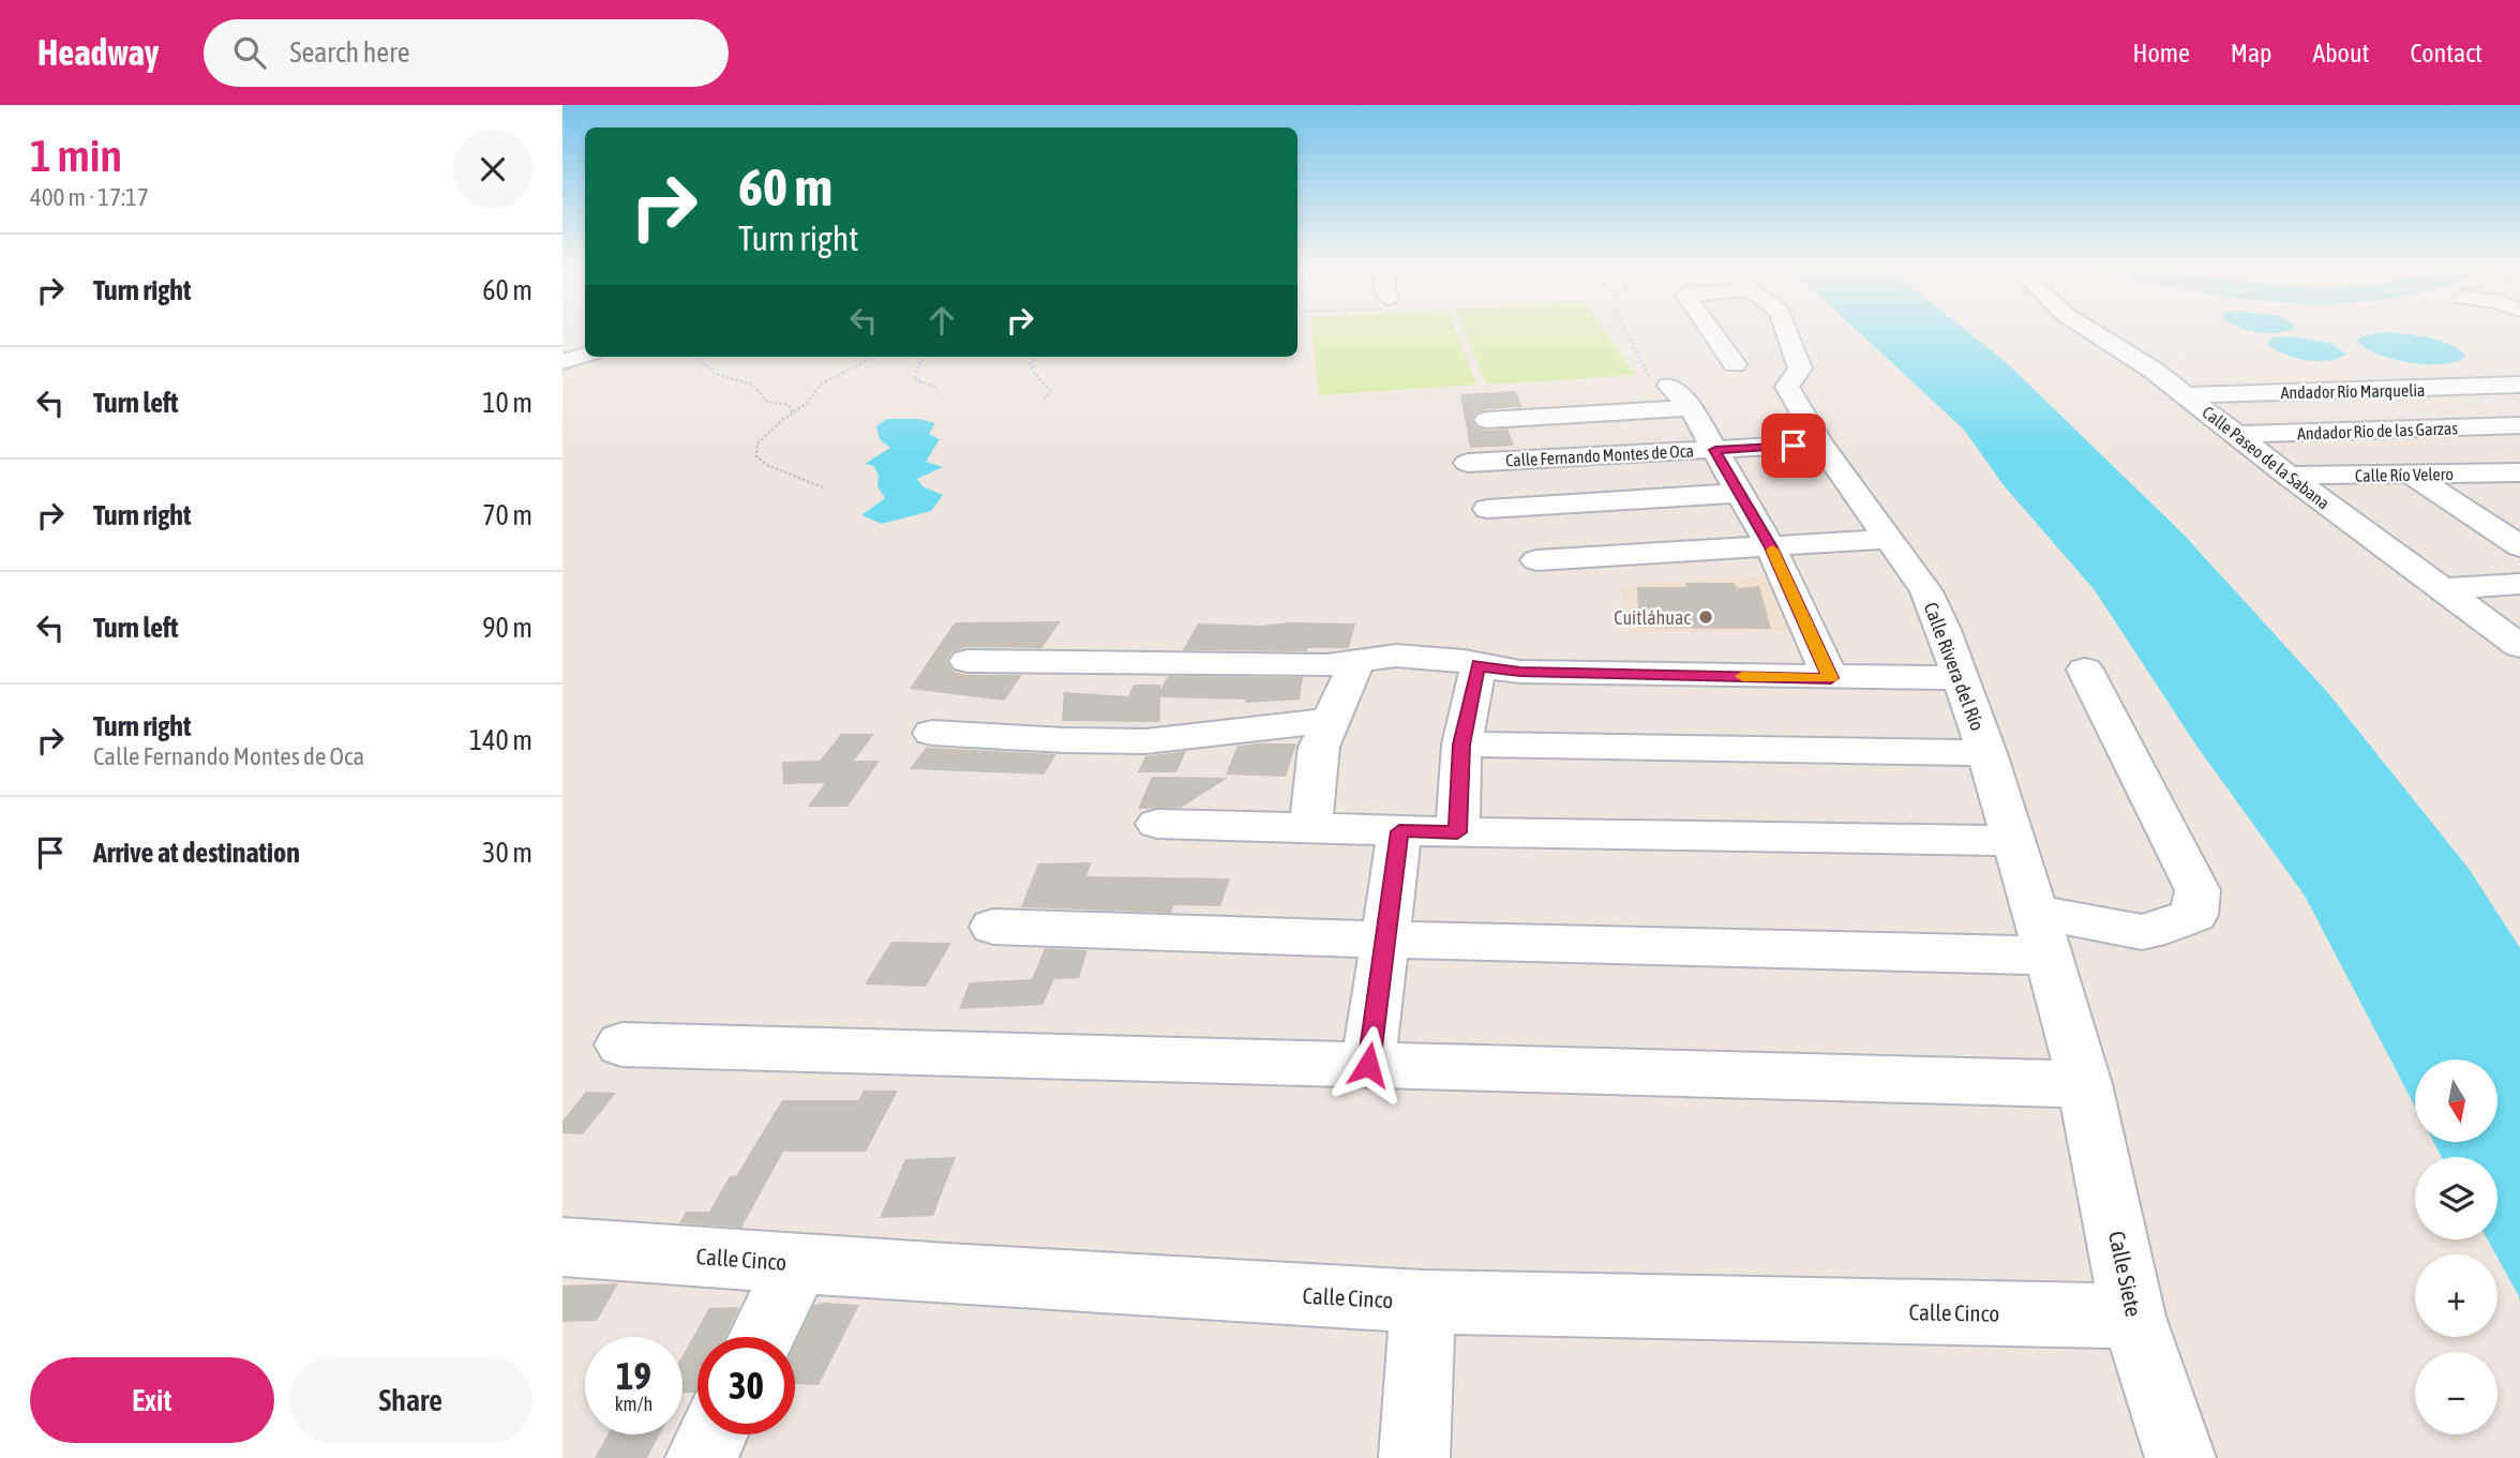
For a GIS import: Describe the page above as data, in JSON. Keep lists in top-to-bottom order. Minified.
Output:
{"streets":{"street":["Andador Río Marquelia","Andador Río de las Garzas","Calle Fernando Montes de Oca","Calle Paseo de la Sabana","Calle Río Velero","Calle Rivera del Río","Calle Cinco","Calle Siete"]},"crossings":[["Andador Río Marquelia","Calle Paseo de la Sabana"],["Andador Río de las Garzas","Calle Paseo de la Sabana"],["Calle Fernando Montes de Oca","Calle Rivera del Río"],["Calle Paseo de la Sabana","Calle Río Velero"],["Calle Rivera del Río","Calle Siete"],["Calle Cinco","Calle Siete"]],"places":["Cuitláhuac"],"north":"bottom","page":{"header":"Headway","search":"Search here","nav":["Home","Map","About","Contact"],"heading":["1 min","400 m · 17:17"],"turn":["60 m","Turn right"],"list":[{"name":"Turn right","value":"60 m"},{"name":"Turn left","value":"10 m"},{"name":"Turn right","value":"70 m"},{"name":"Turn left","value":"90 m"},{"name":"Turn right","note":"Calle Fernando Montes de Oca","value":"140 m"},{"name":"Arrive at destination","value":"30 m"}],"map_buttons":["+","−"],"speed":"19 km/h","limit":"30","buttons":["Exit","Share"]}}
